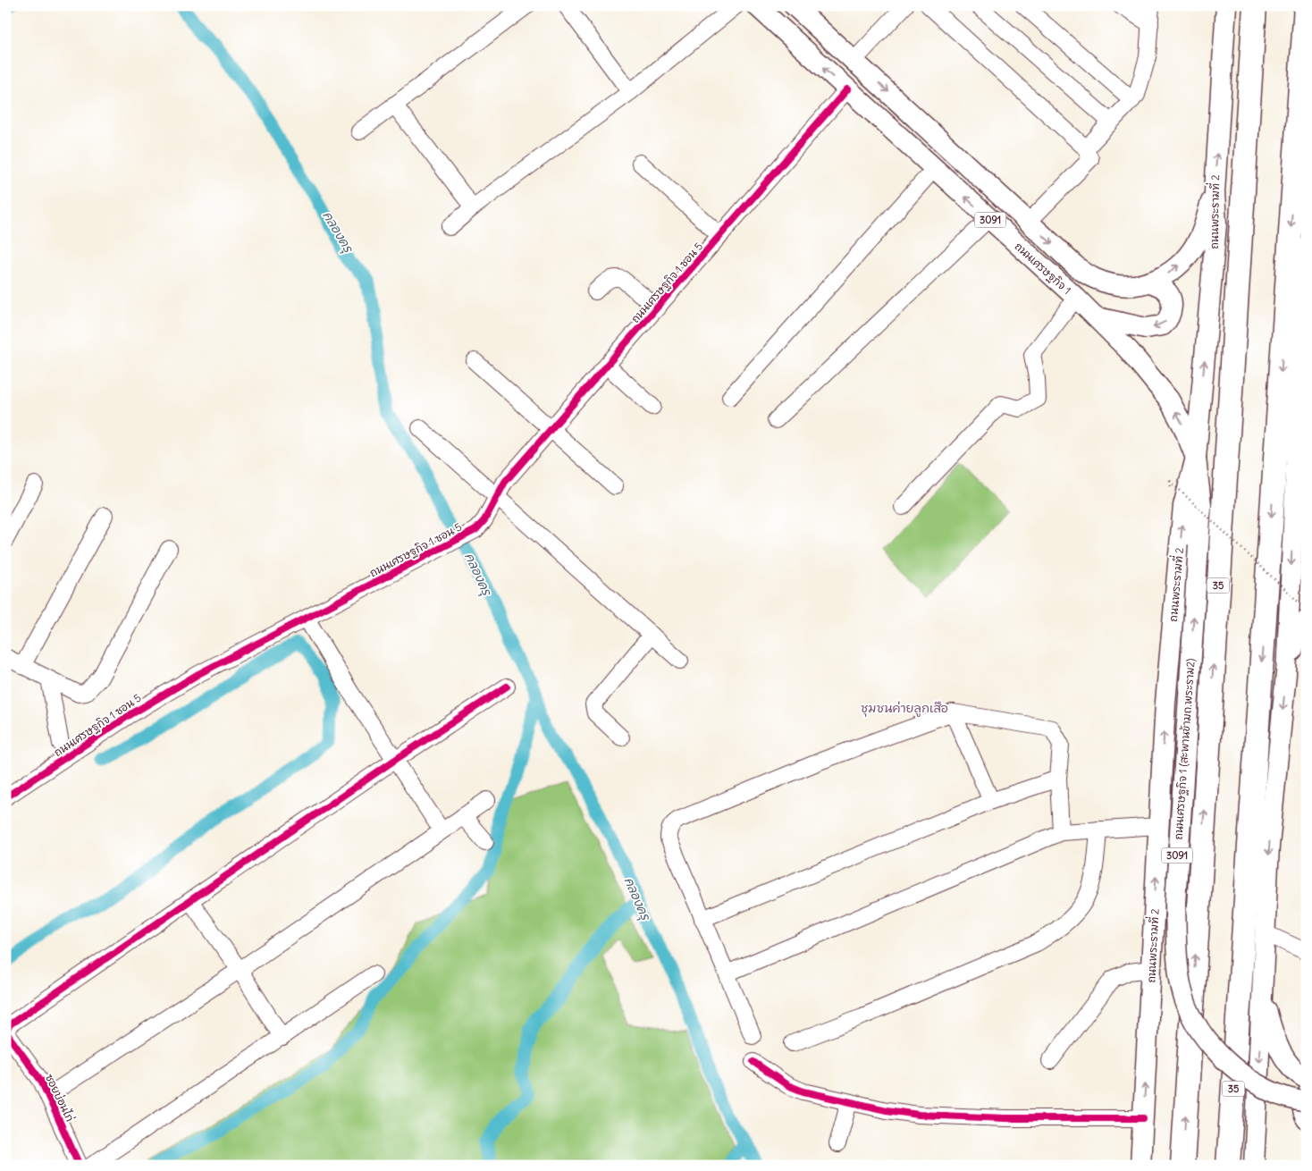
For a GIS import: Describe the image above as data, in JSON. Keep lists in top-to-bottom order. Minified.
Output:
{"streets":{"highway":["35"],"main road":["ถนนพระรามที่ 2","3091","ถนนเศรษฐกิจ 1","ถนนเศรษฐกิจ 1 (สะพานข้ามถ.พระราม2)"],"street":["ถนนเศรษฐกิจ 1 ซอน 5","ซอยบ่อนไก่"]},"crossings":[["ถนนพระรามที่ 2","3091"],["ถนนพระรามที่ 2","ถนนเศรษฐกิจ 1"],["ถนนเศรษฐกิจ 1","ถนนเศรษฐกิจ 1 ซอน 5"],["ถนนเศรษฐกิจ 1","ถนนเศรษฐกิจ 1 (สะพานข้ามถ.พระราม2)"]],"districts":["ชุมชนค่ายลูกเสือ"],"water":["คลองครุ"]}
